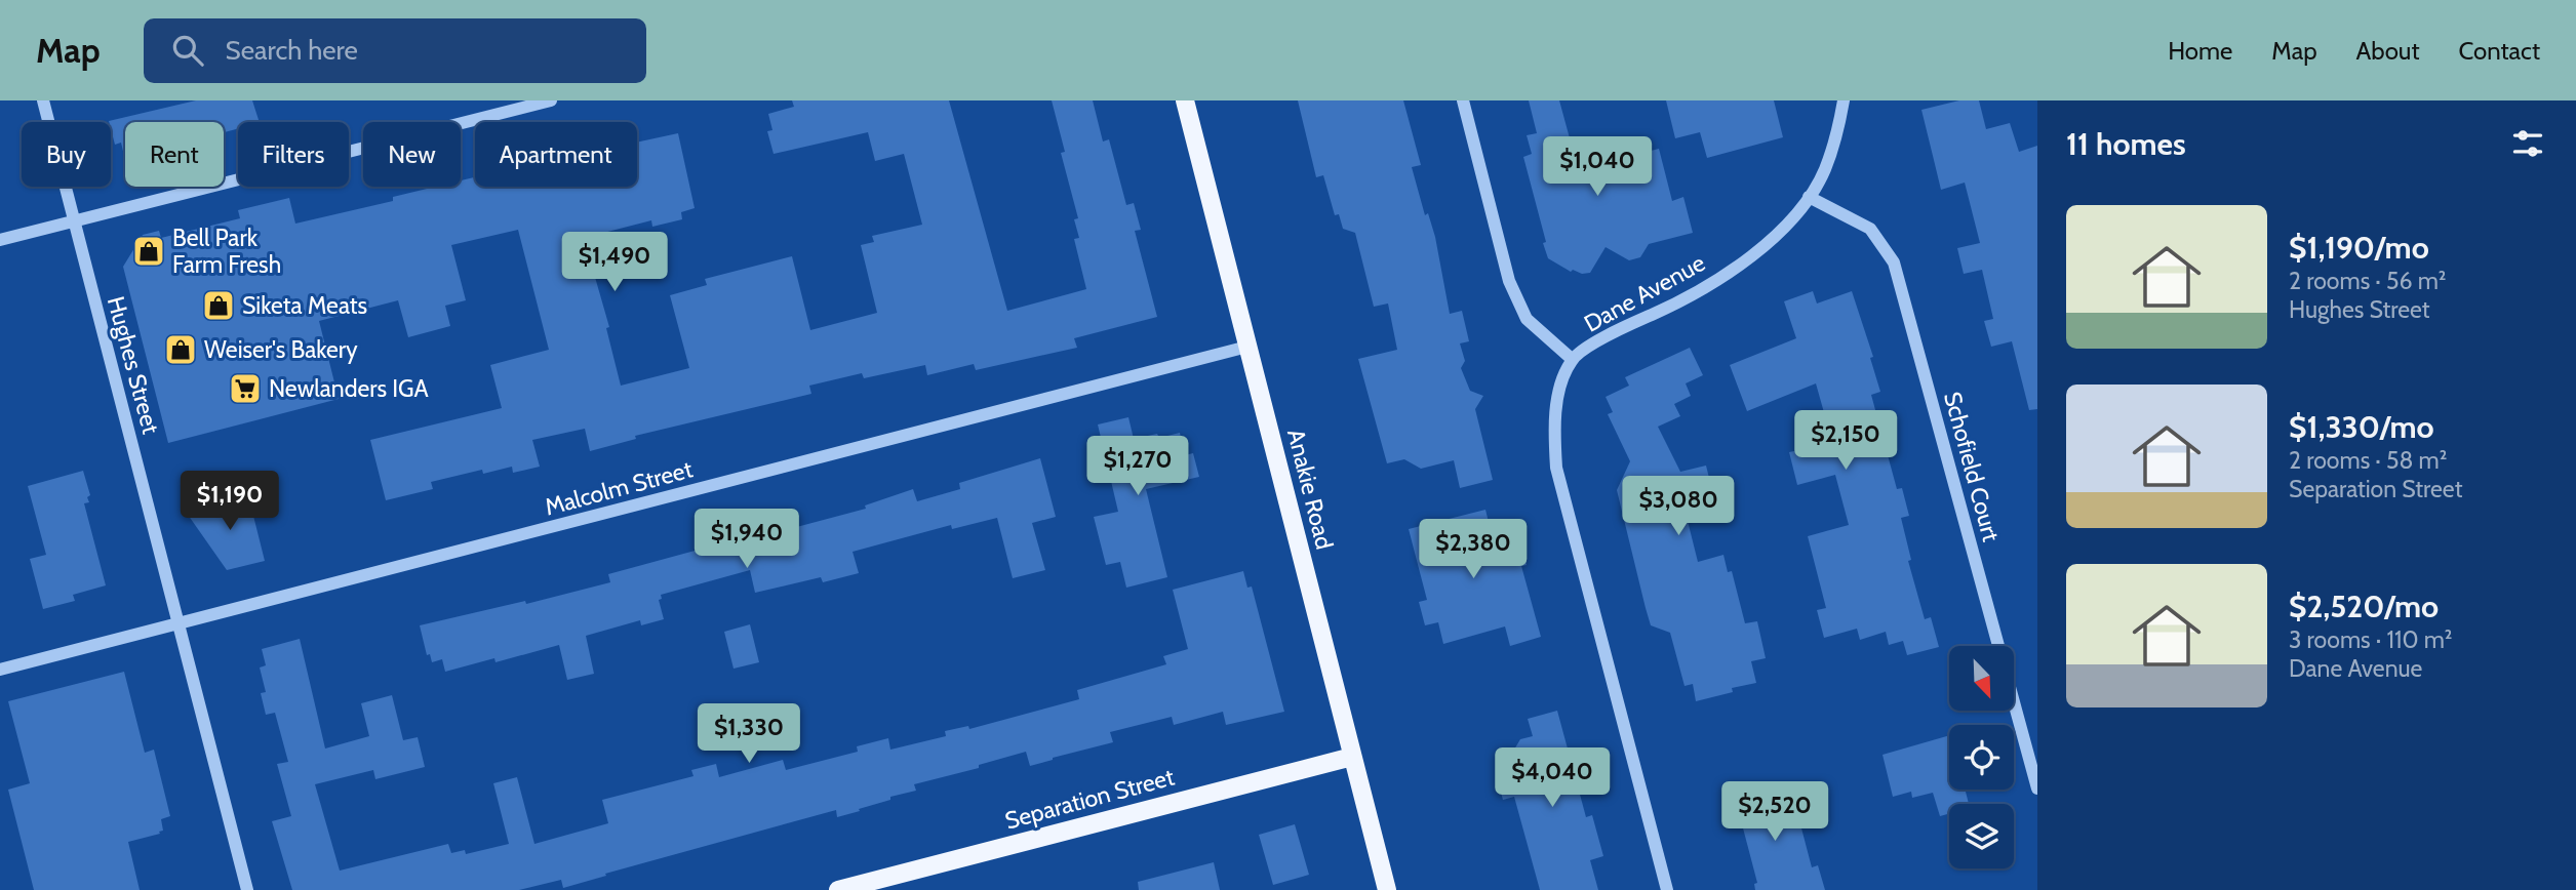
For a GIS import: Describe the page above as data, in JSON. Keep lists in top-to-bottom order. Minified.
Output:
{"streets":{"main road":["Anakie Road","Separation Street"],"street":["Dane Avenue","Hughes Street","Schofield Court","Malcolm Street"]},"crossings":[["Dane Avenue","Schofield Court"],["Hughes Street","Malcolm Street"],["Malcolm Street","Anakie Road"],["Anakie Road","Separation Street"]],"places":{"shop":["Bell Park Farm Fresh","Siketa Meats","Weiser's Bakery"],"supermarket":["Newlanders IGA"]},"north":"bottom right","page":{"header":"Map","search":"Search here","nav":["Home","Map","About","Contact"],"heading":"11 homes","chip":["Buy","Rent","Filters","New","Apartment"],"price":["$1,040","$1,490","$2,150","$1,270","$1,190","$3,080","$1,940","$2,380","$1,330","$4,040","$2,520"],"list":[{"name":"$1,190/mo","note":"2 rooms · 56 m² · Hughes Street"},{"name":"$1,330/mo","note":"2 rooms · 58 m² · Separation Street"},{"name":"$2,520/mo","note":"3 rooms · 110 m² · Dane Avenue"}]}}
